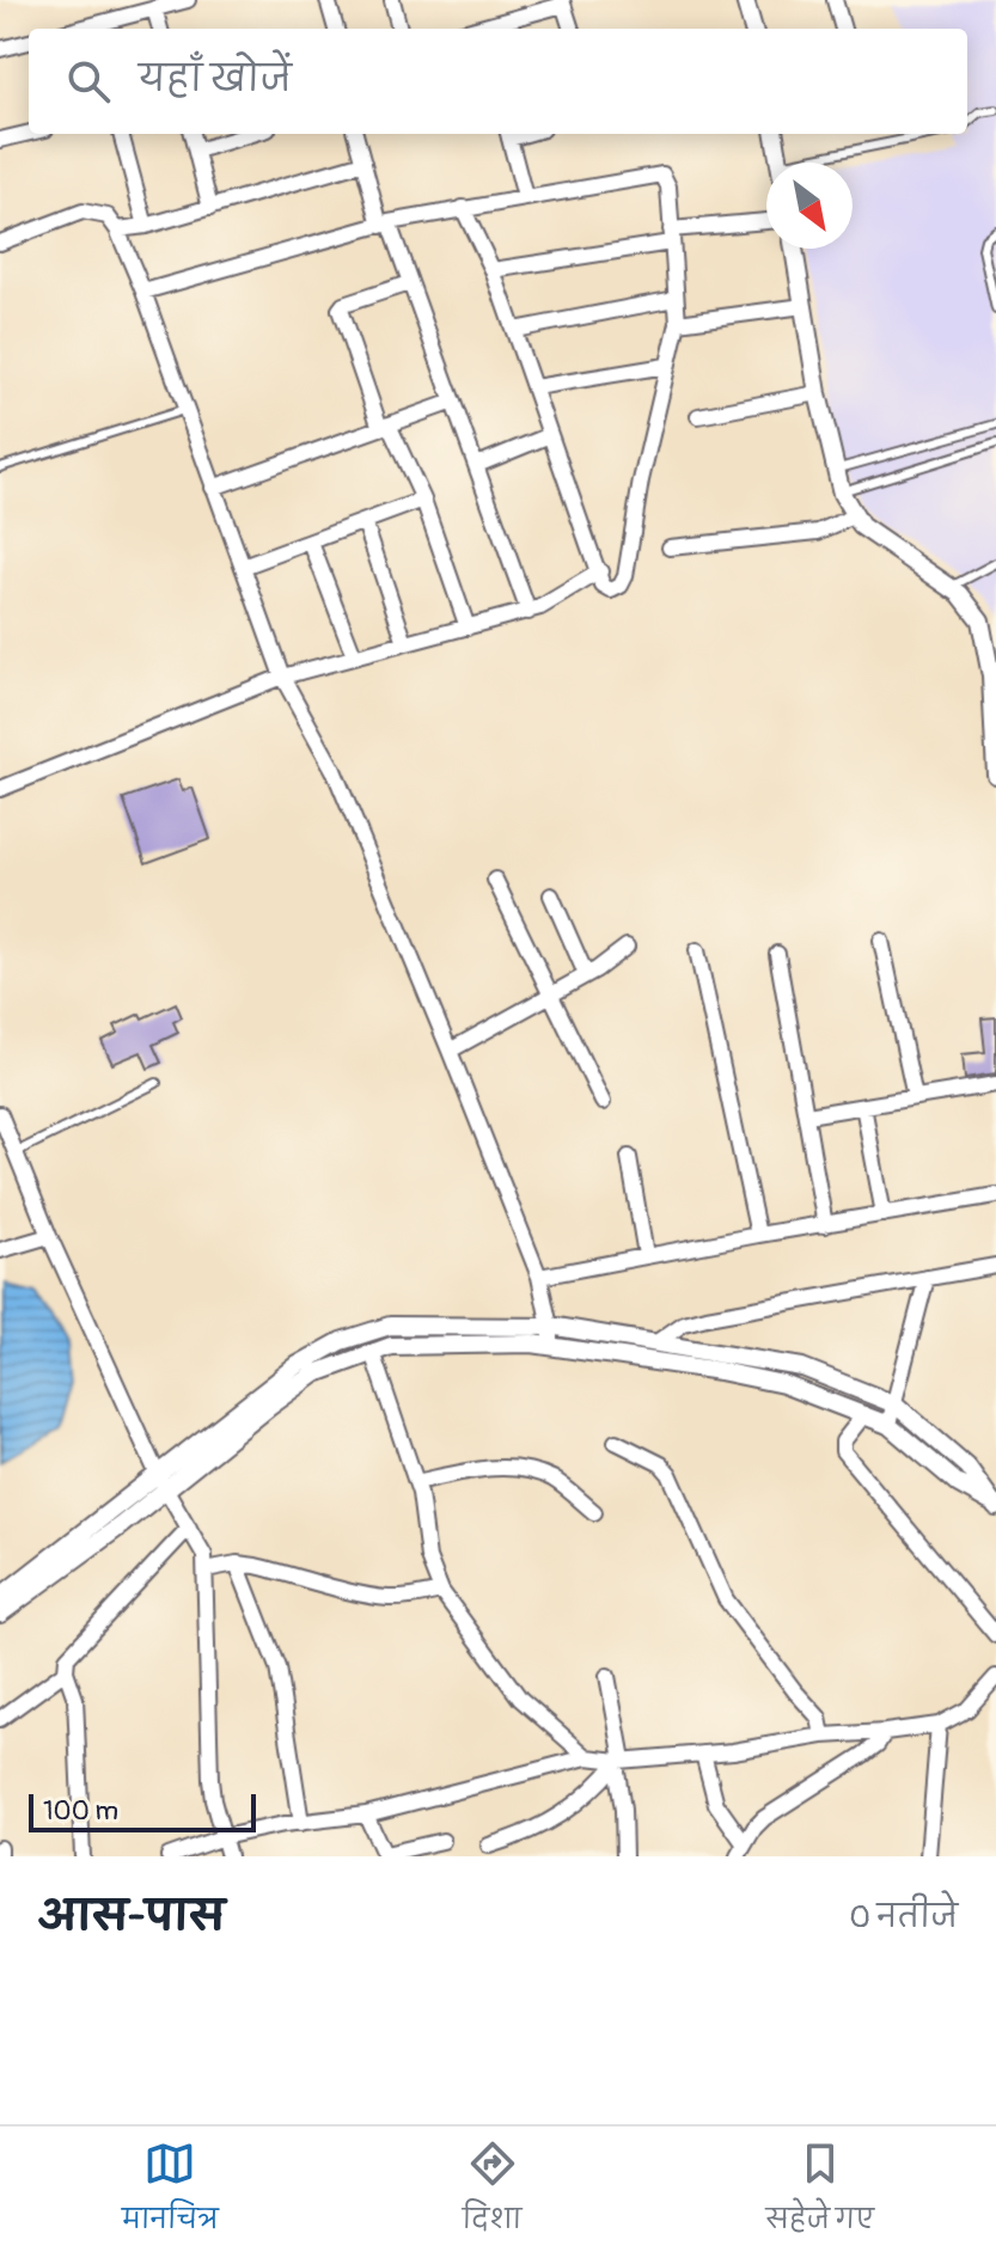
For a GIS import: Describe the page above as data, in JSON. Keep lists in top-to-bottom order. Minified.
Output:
{"scale_bar":"100 m","north":"bottom right","page":{"search":"यहाँ खोजें","scale":"100 m","heading":["आस-पास","0 नतीजे"],"nav":["मानचित्र","दिशा","सहेजे गए"]}}
